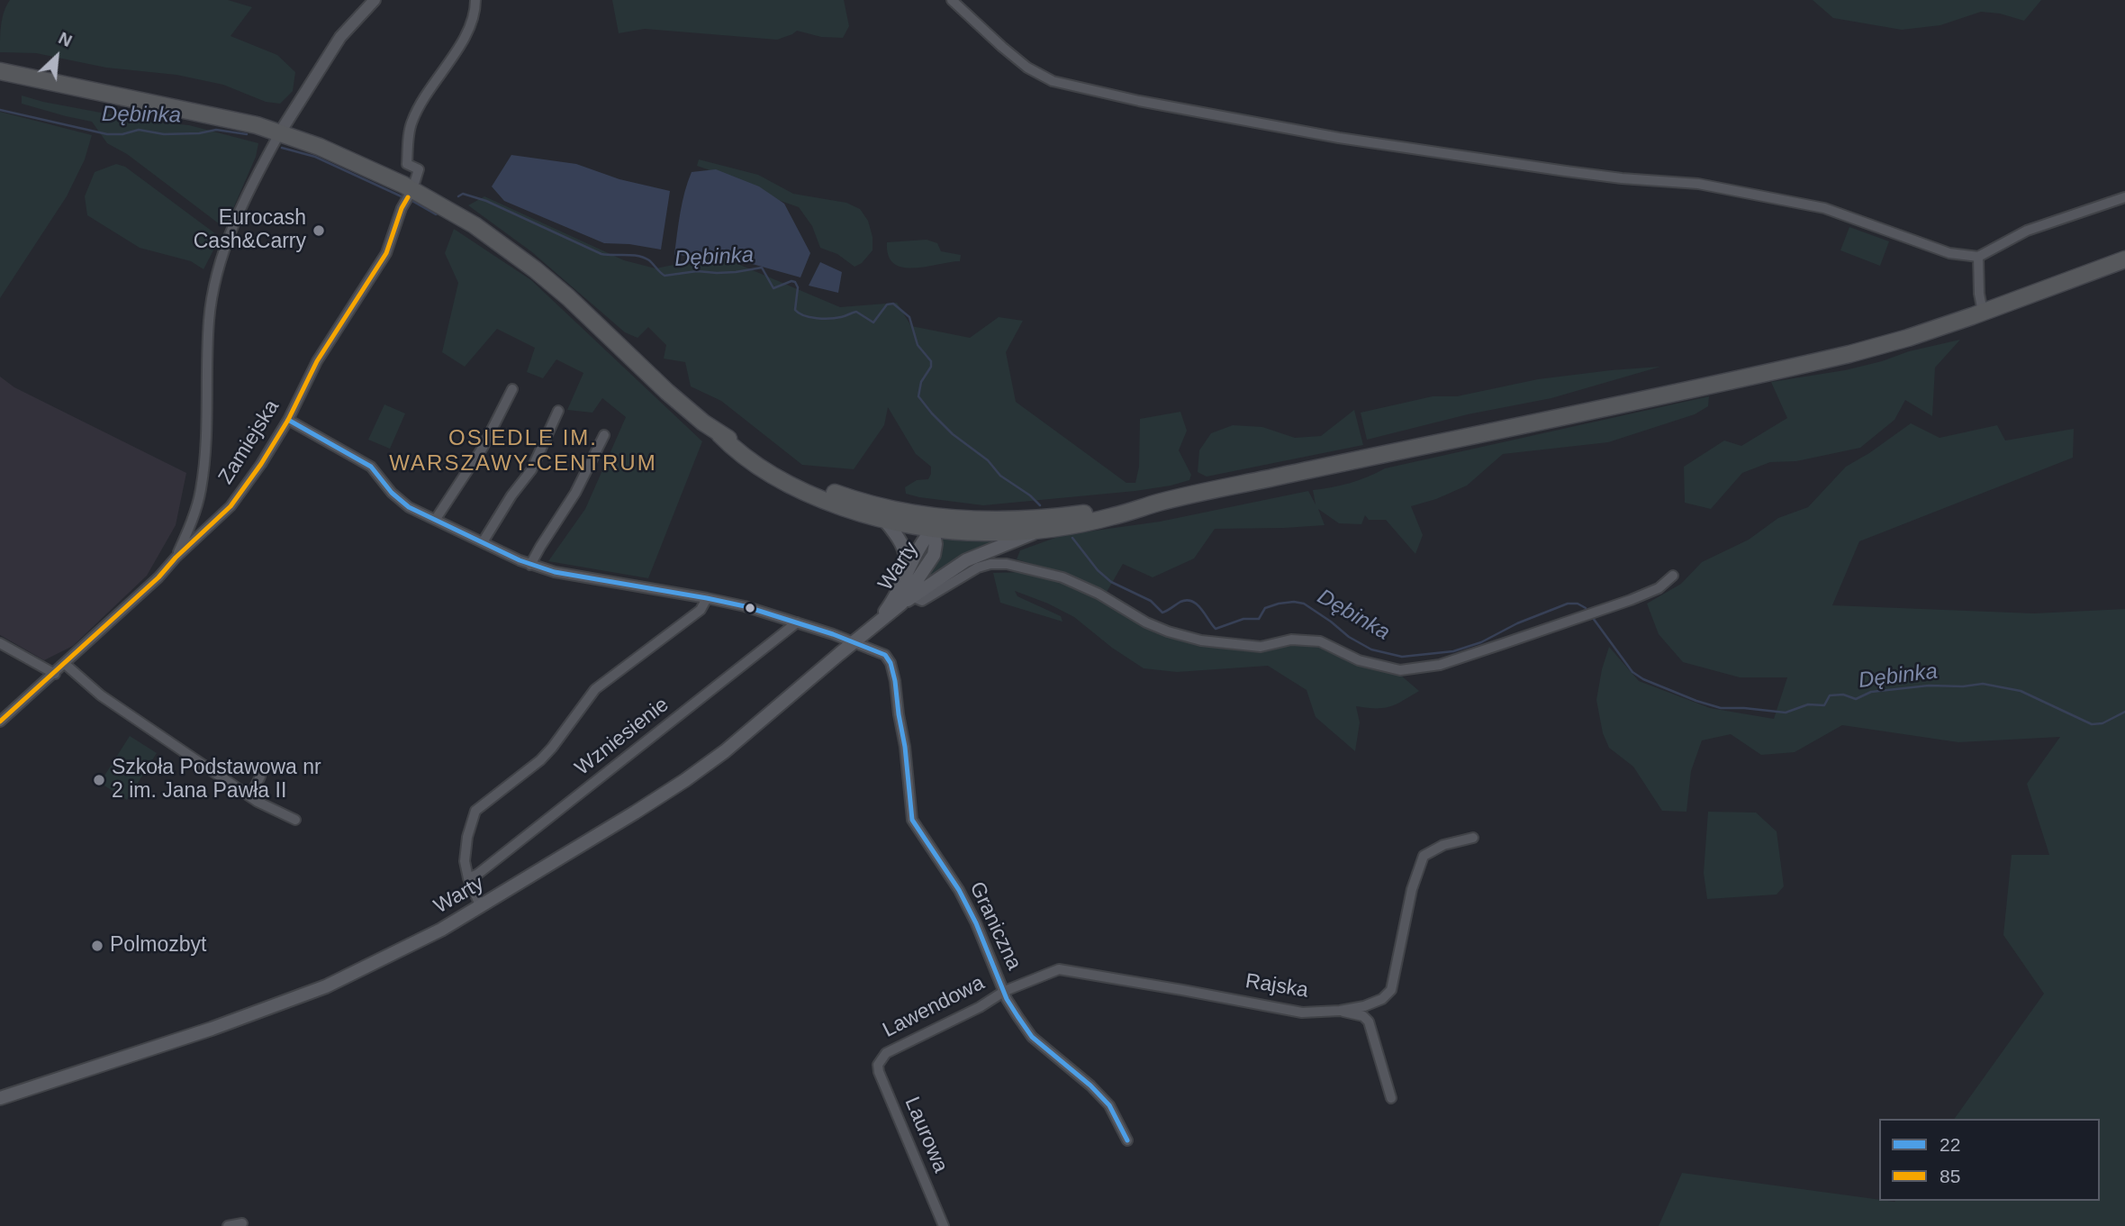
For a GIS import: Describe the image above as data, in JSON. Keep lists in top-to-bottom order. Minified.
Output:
{"streets":{"main road":["Warty"],"street":["Zamiejska","Wzniesienie","Graniczna","Rajska","Lawendowa","Laurowa"]},"crossings":[["Warty","Graniczna"],["Graniczna","Rajska"],["Graniczna","Lawendowa"],["Rajska","Lawendowa"],["Lawendowa","Laurowa"]],"districts":["OSIEDLE IM. WARSZAWY-CENTRUM"],"water":["Dębinka"],"places":["Eurocash Cash&Carry","Szkoła Podstawowa nr 2 im. Jana Pawła II","Polmozbyt"],"lines":["transit line 85","transit line 22"],"legend":["22","85"],"north":"top right"}
